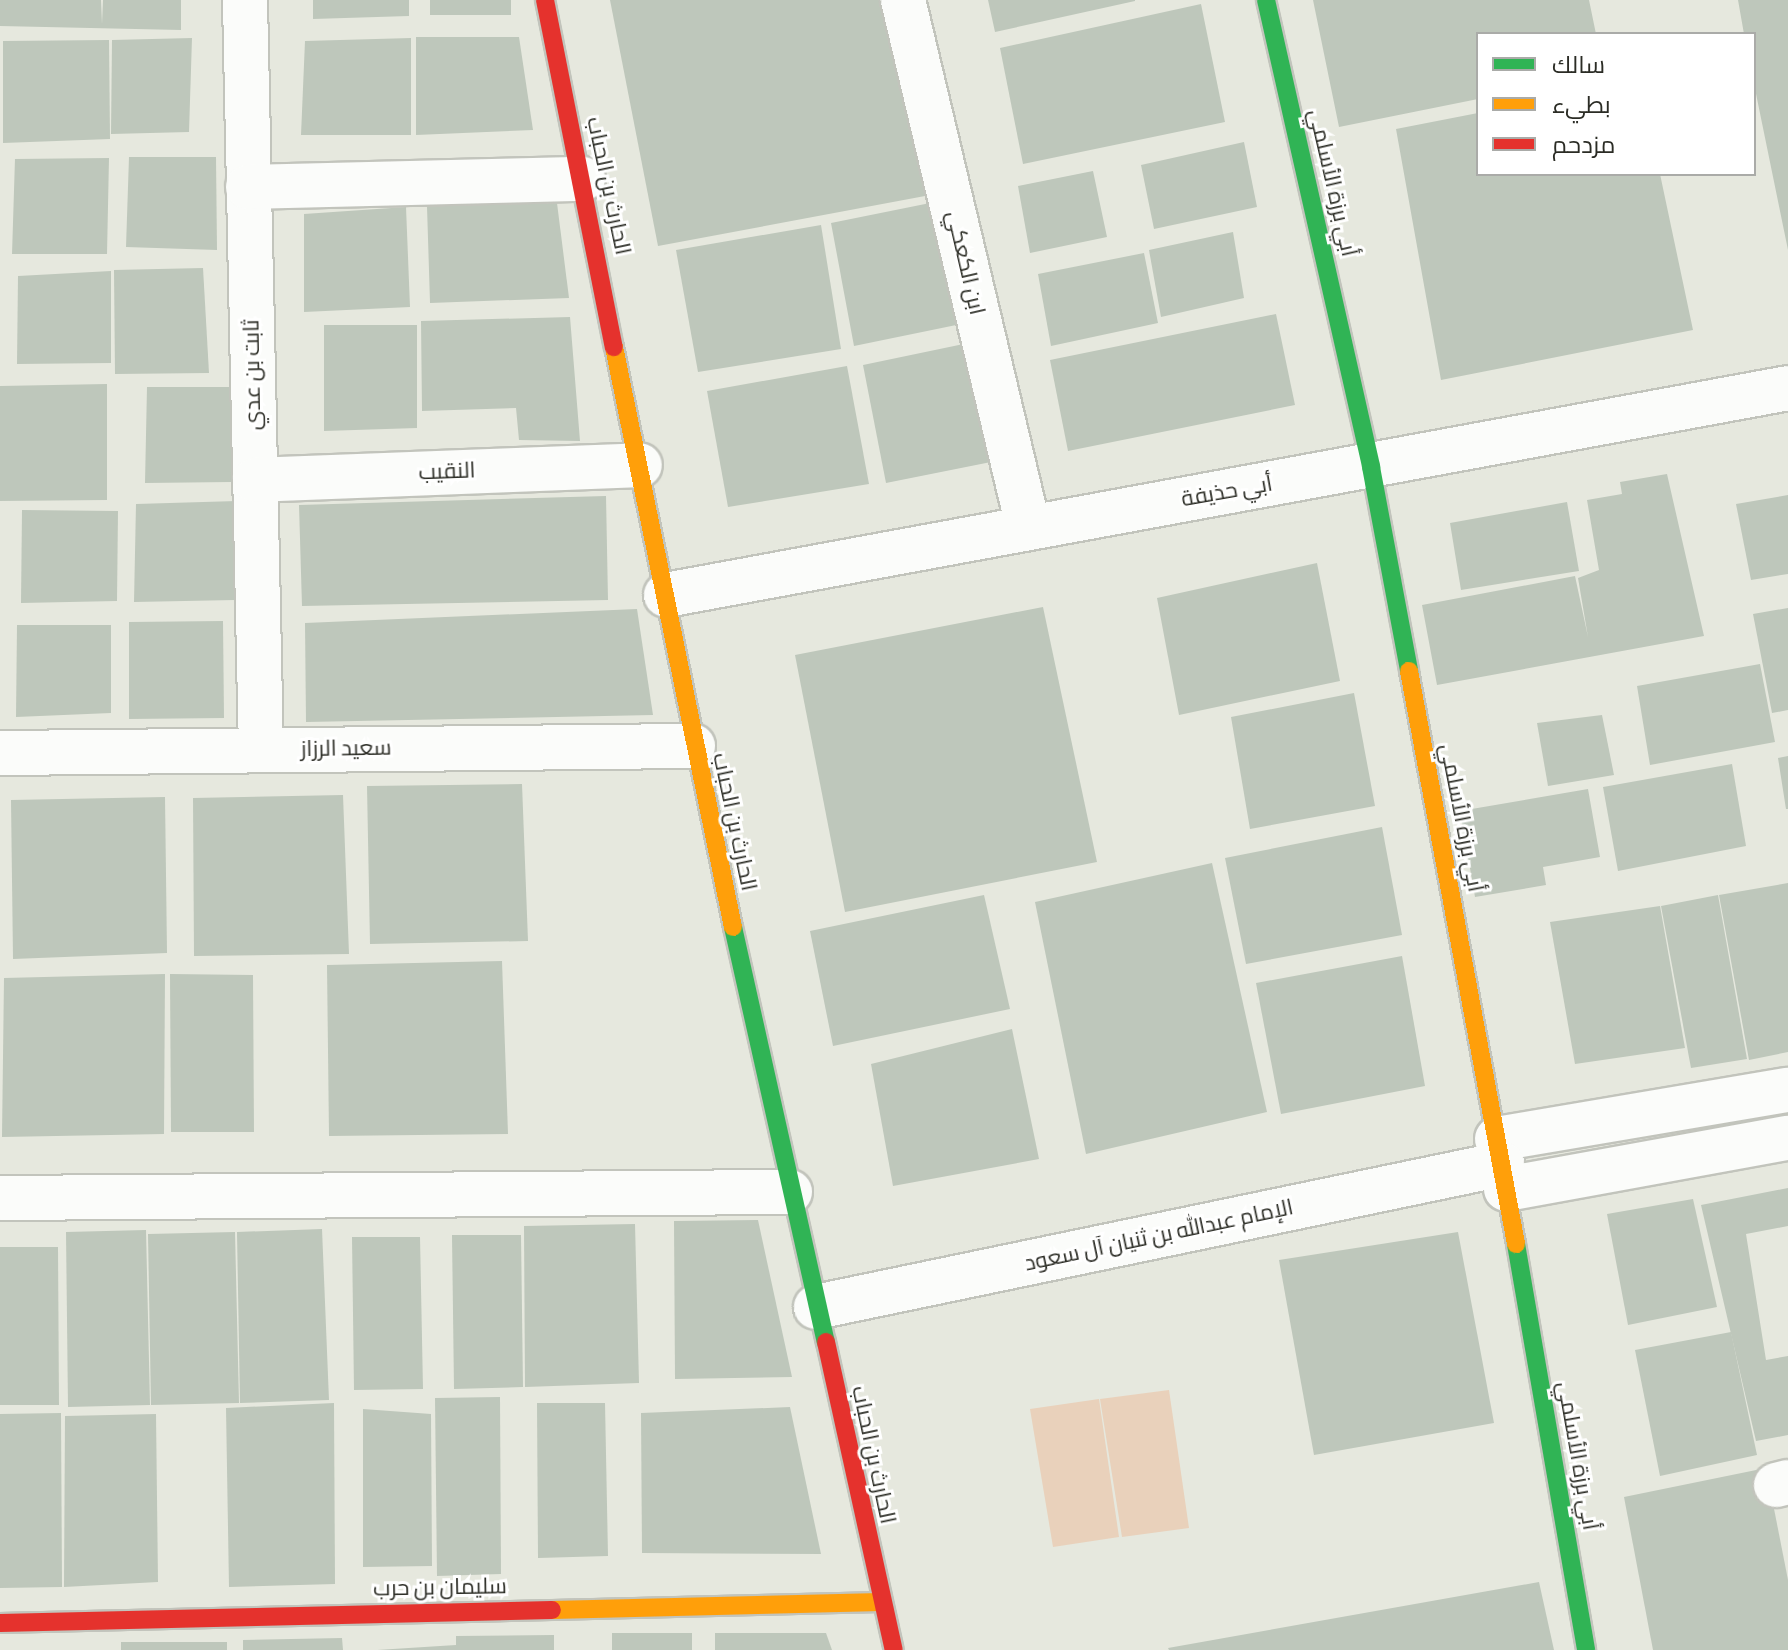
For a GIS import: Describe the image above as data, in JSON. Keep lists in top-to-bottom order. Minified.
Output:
{"streets":{"street":["أبي برزة الأسلمي","الحارث بن الحباب","ابن الكعكي","ثابت بن عدي","النقيب","أبي حذيفة","سعيد الرزاز","الإمام عبدالله بن ثنيان آل سعود","سليمان بن حرب"]},"crossings":[["أبي برزة الأسلمي","أبي حذيفة"],["أبي برزة الأسلمي","الإمام عبدالله بن ثنيان آل سعود"],["الحارث بن الحباب","النقيب"],["الحارث بن الحباب","أبي حذيفة"],["الحارث بن الحباب","سعيد الرزاز"],["الحارث بن الحباب","الإمام عبدالله بن ثنيان آل سعود"],["الحارث بن الحباب","سليمان بن حرب"],["ابن الكعكي","أبي حذيفة"],["ثابت بن عدي","النقيب"],["ثابت بن عدي","سعيد الرزاز"]],"legend":["سالك","بطيء","مزدحم"]}
